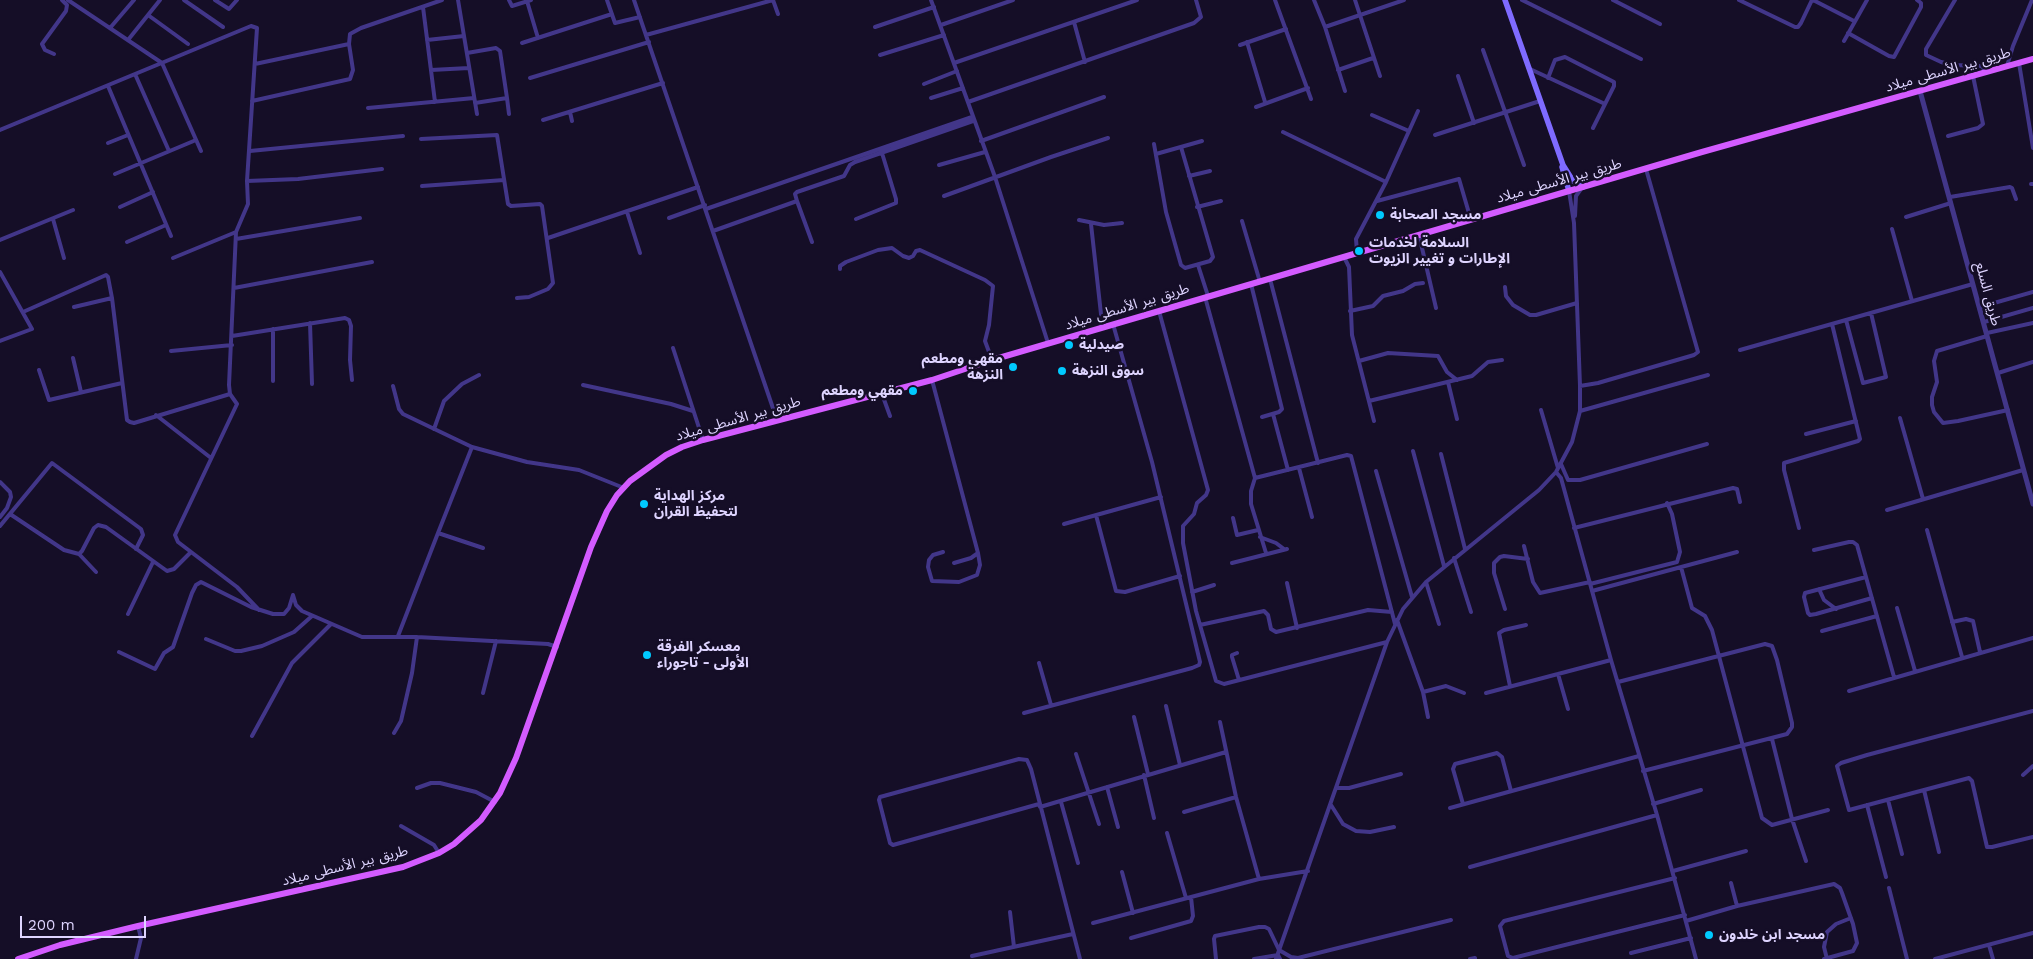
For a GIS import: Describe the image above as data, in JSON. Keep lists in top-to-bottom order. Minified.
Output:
{"streets":{"main road":["طريق بير الأسطى ميلاد"],"street":["طريق السلع"]},"crossings":[["طريق بير الأسطى ميلاد","طريق السلع"]],"places":["مسجد الصحابة","السلامة لخدمات الإطارات و تغيير الزيوت","صيدلية","مقهى ومطعم النزهة","سوق النزهة","مقهي ومطعم","مركز الهداية لتحفيظ القران","معسكر الفرقة الأولى - تاجوراء","مسجد ابن خلدون"],"scale_bar":"200 m"}
